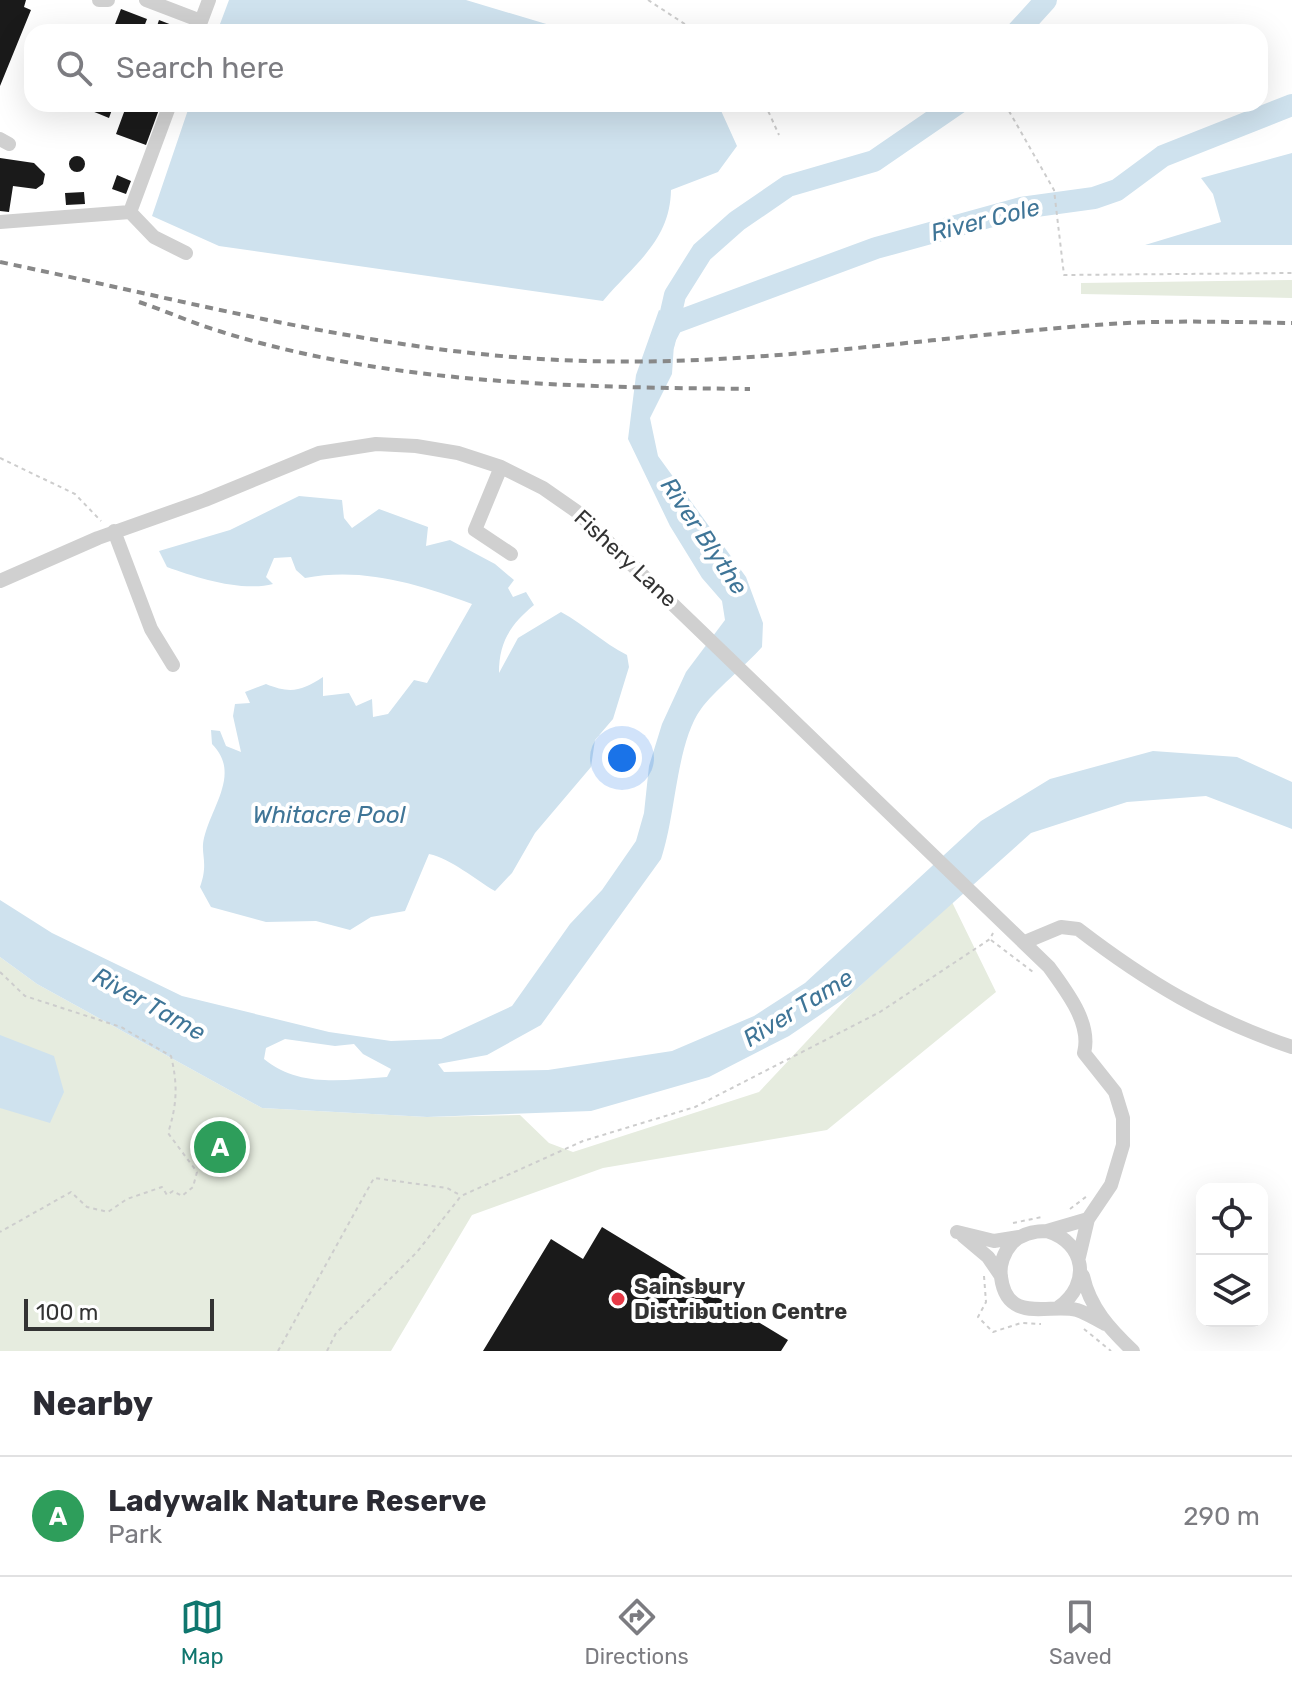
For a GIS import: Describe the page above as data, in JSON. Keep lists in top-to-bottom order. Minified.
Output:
{"streets":{"street":["Fishery Lane"]},"water":["River Cole","River Blythe","Whitacre Pool","River Tame"],"places":["Sainsbury Distribution Centre"],"scale_bar":"100 m","page":{"search":"Search here","pins":"A","scale":"100 m","heading":"Nearby","list":[{"mark":"A","name":"Ladywalk Nature Reserve","note":"Park","value":"290 m"}],"nav":["Map","Directions","Saved"]}}
